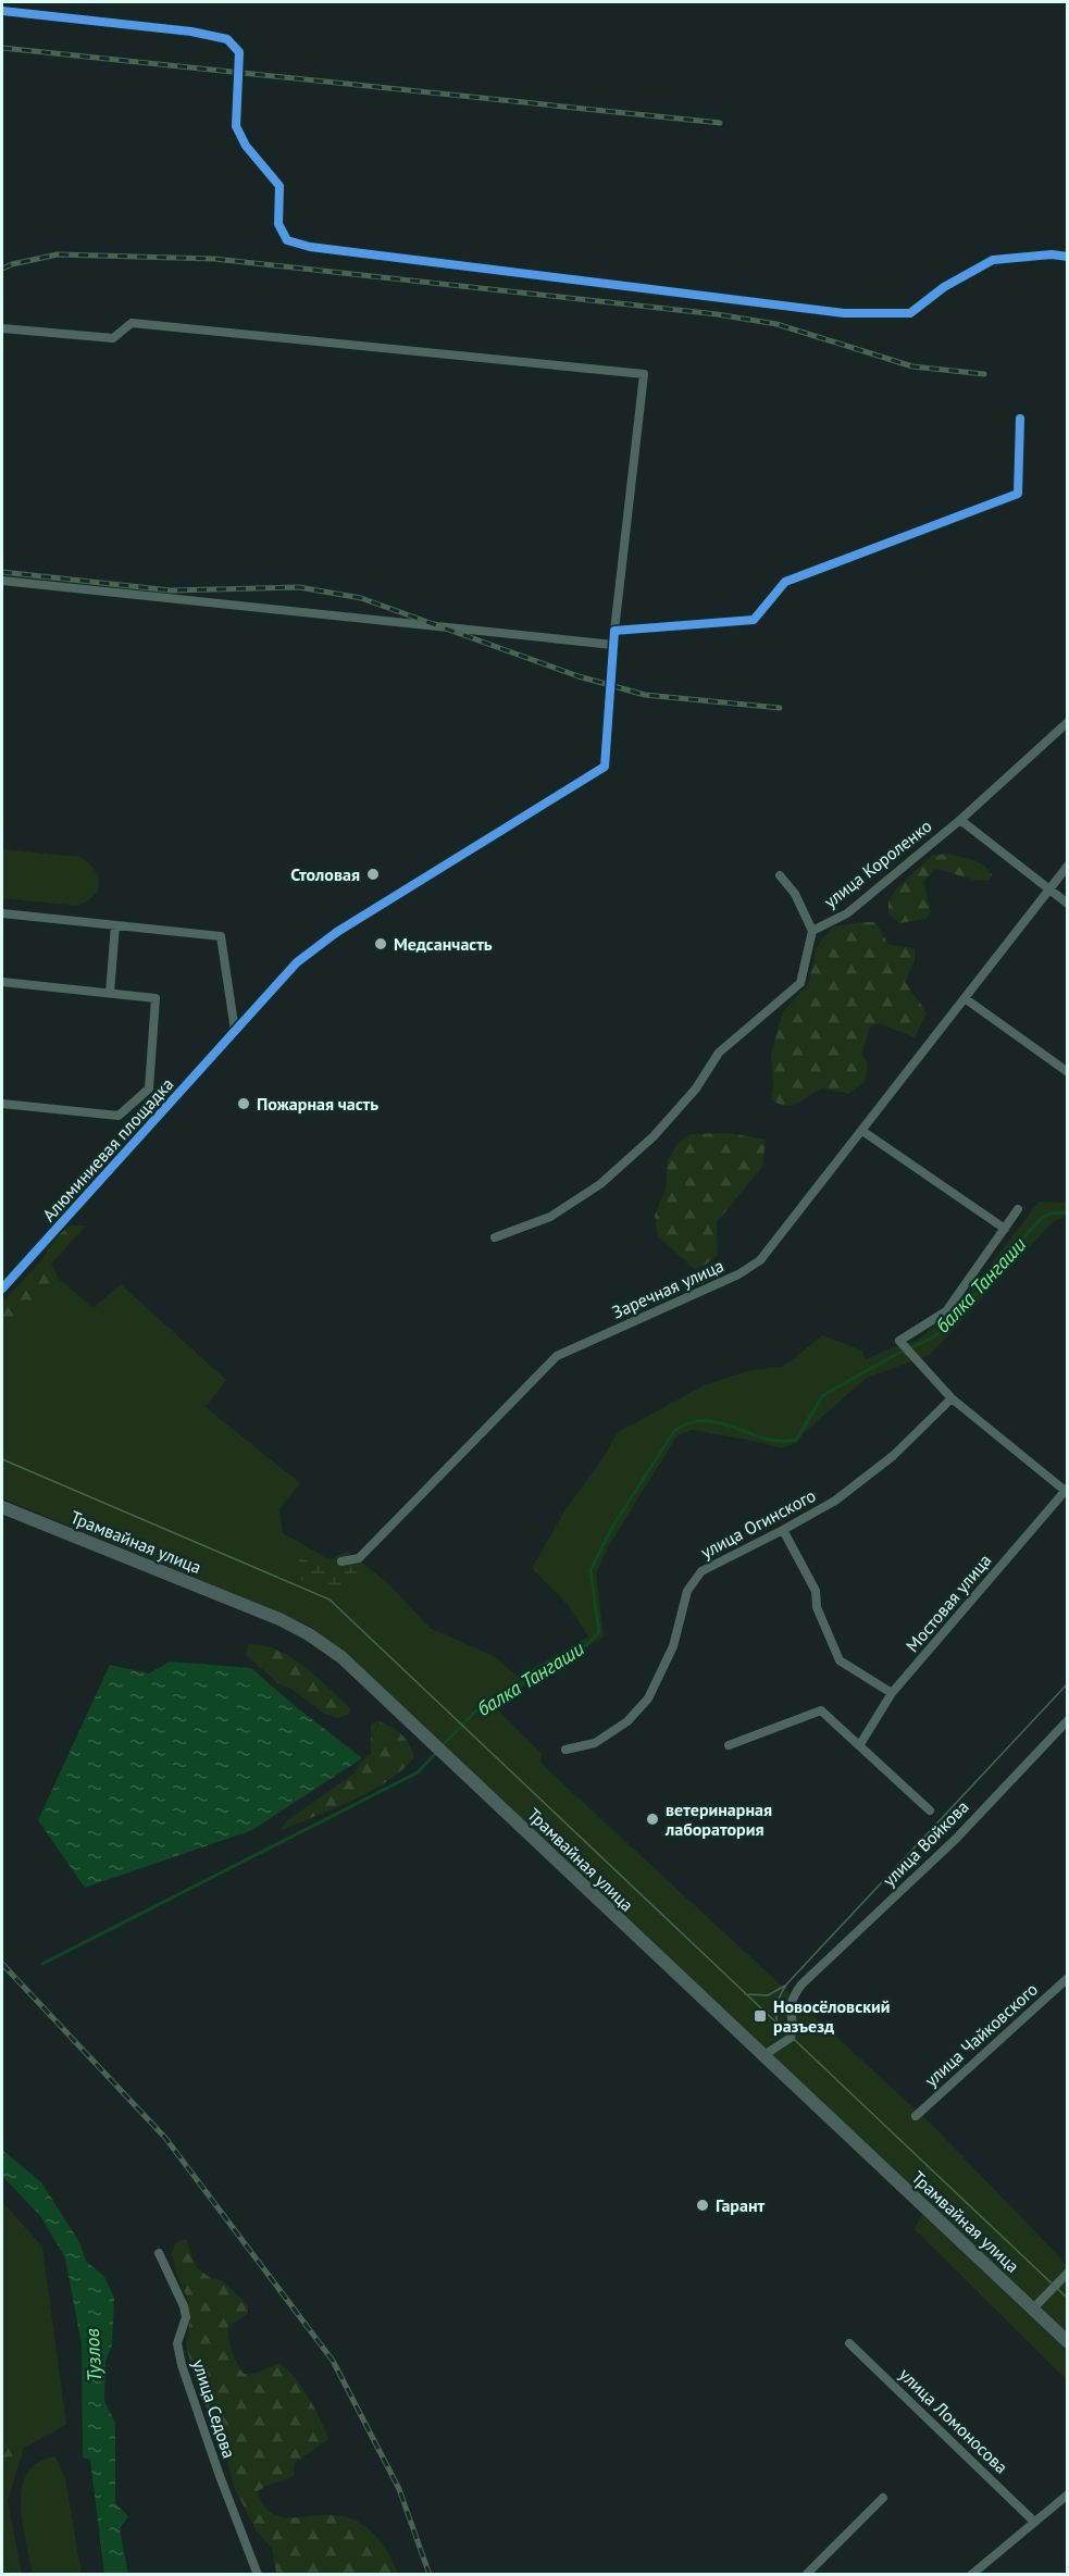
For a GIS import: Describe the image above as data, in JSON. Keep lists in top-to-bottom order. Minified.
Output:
{"streets":{"main road":["Трамвайная улица"],"street":["улица Короленко","Алюминиевая площадка","Заречная улица","улица Огинского","Мостовая улица","улица Войкова","улица Чайковского","улица Седова","улица Ломоносова"]},"crossings":[["Трамвайная улица","улица Войкова"]],"water":["балка Тангаши","Тузлов"],"places":{"other":["Столовая","Медсанчасть","Пожарная часть","ветеринарная лаборатория","Гарант"],"transit":["Новосёловский разъезд"]}}
